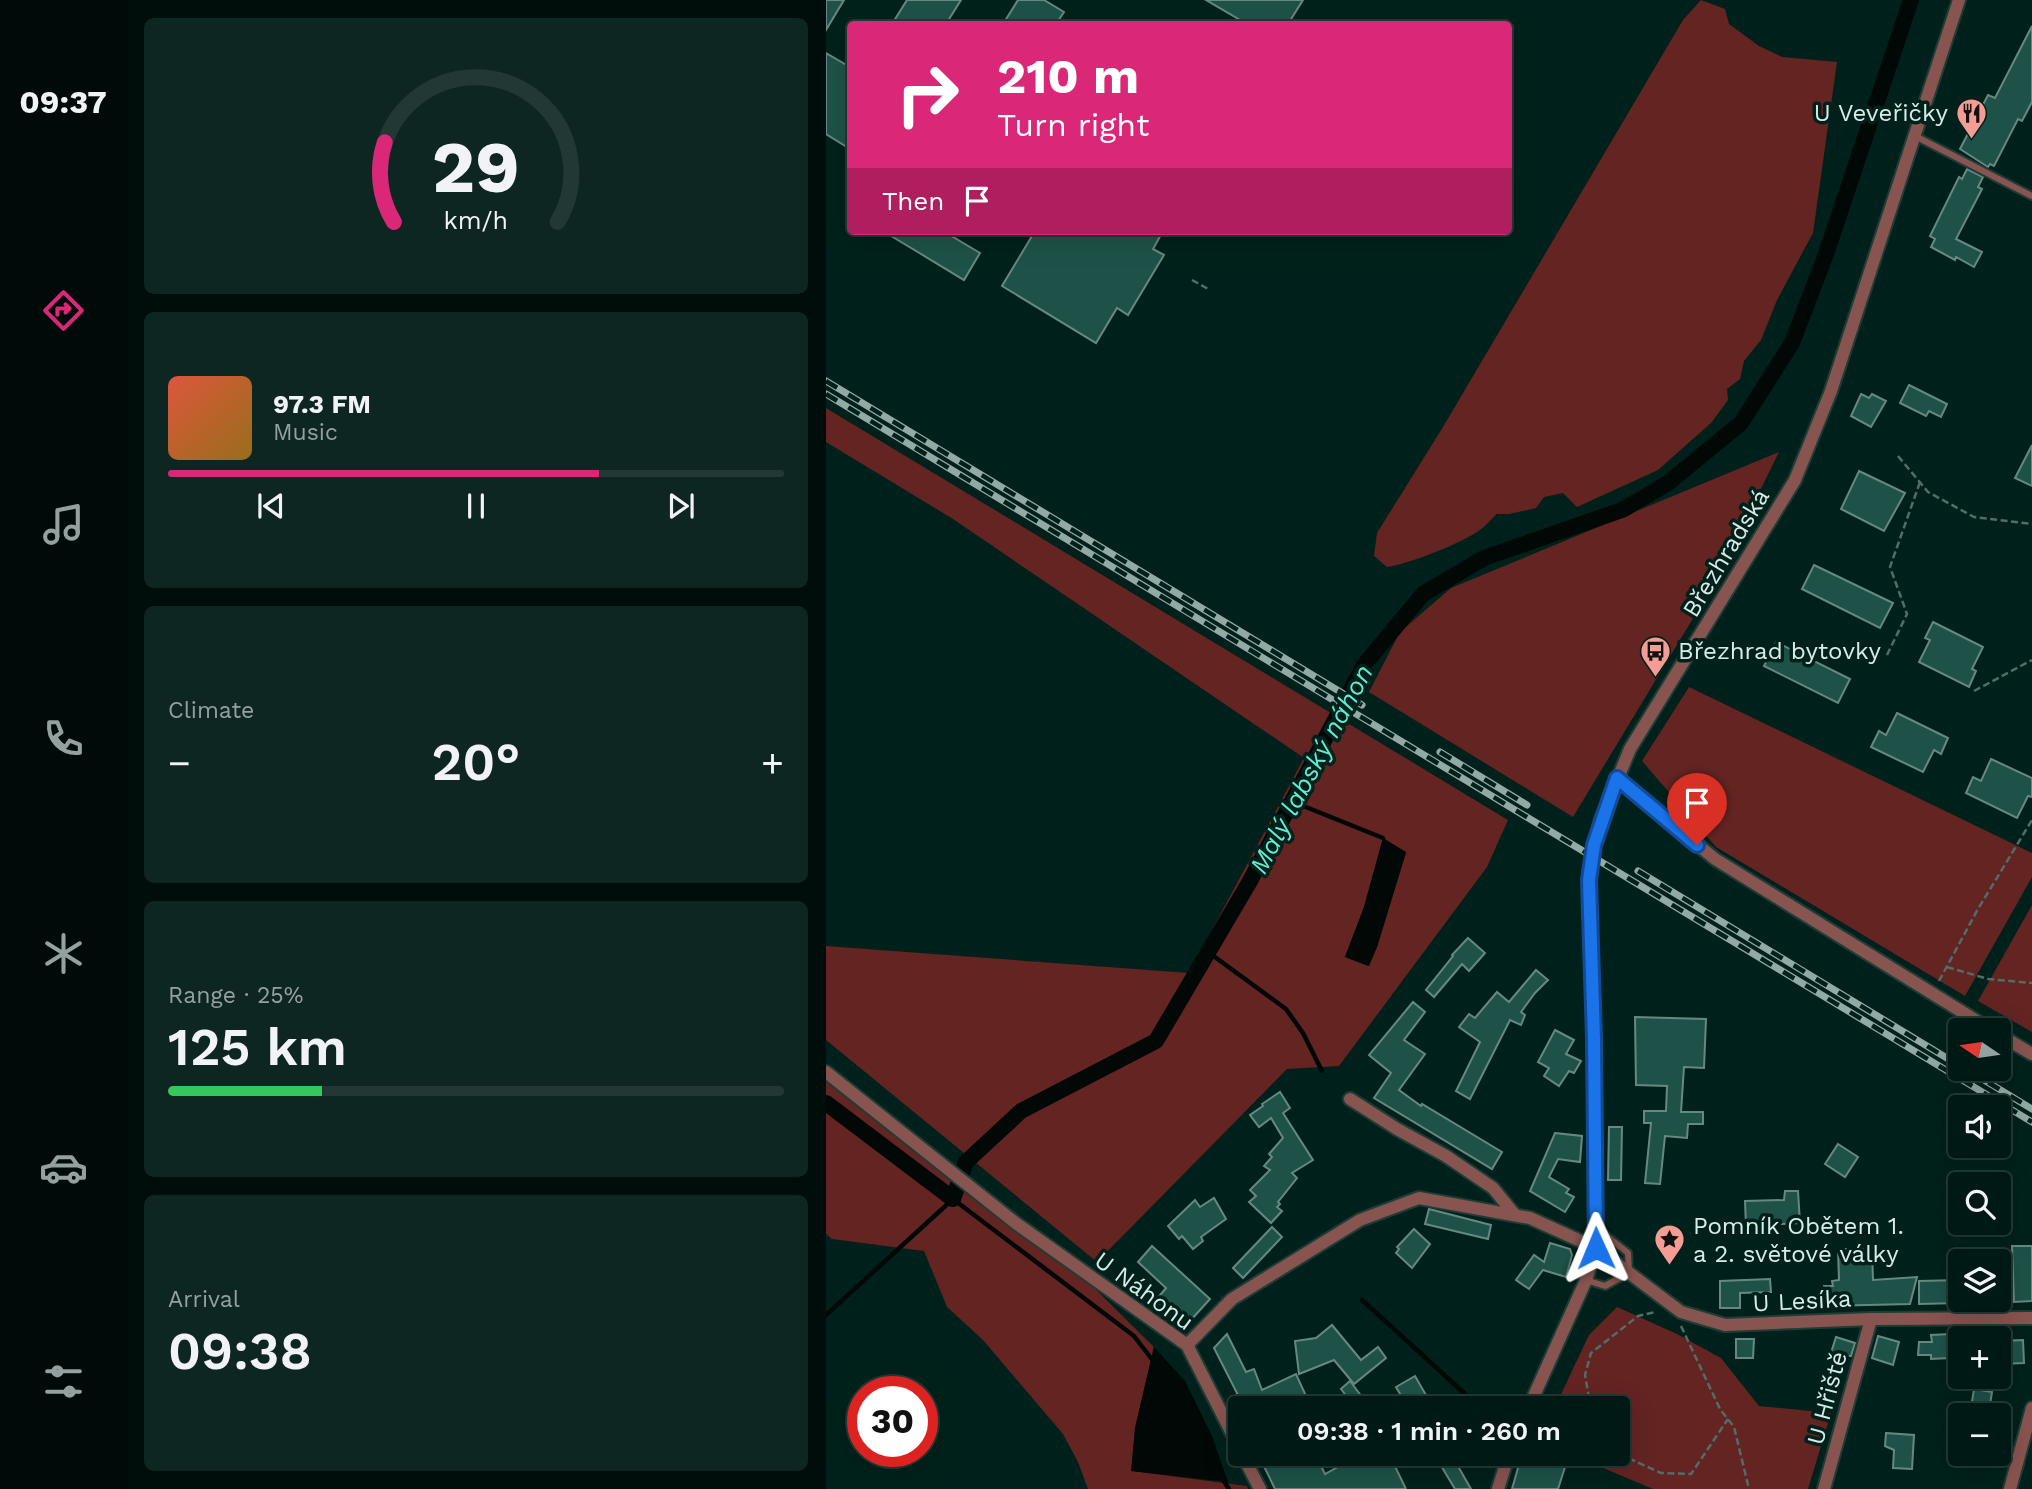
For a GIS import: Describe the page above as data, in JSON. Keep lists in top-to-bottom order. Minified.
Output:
{"streets":{"street":["Březhradská","U Náhonu","U Lesíka","U Hřiště"]},"crossings":[["Březhradská","U Lesíka"],["U Náhonu","U Lesíka"],["U Lesíka","U Hřiště"]],"water":["Malý labský náhon"],"places":{"restaurant":["U Veveřičky"],"bus stop":["Březhrad bytovky"],"place":["Pomník Obětem 1. a 2. světové války"]},"north":"left","page":{"tabs":"09:37","turn":["210 m","Turn right"],"then":"Then","song":["97.3 FM","Music"],"tile":["Climate",["Range · 25%","125 km"],["Arrival","09:38"]],"heat":["−","20°","+"],"map_buttons":["+","−"],"limit":"30","trip":"09:38 · 1 min · 260 m","gauge":["29","km/h"]}}
